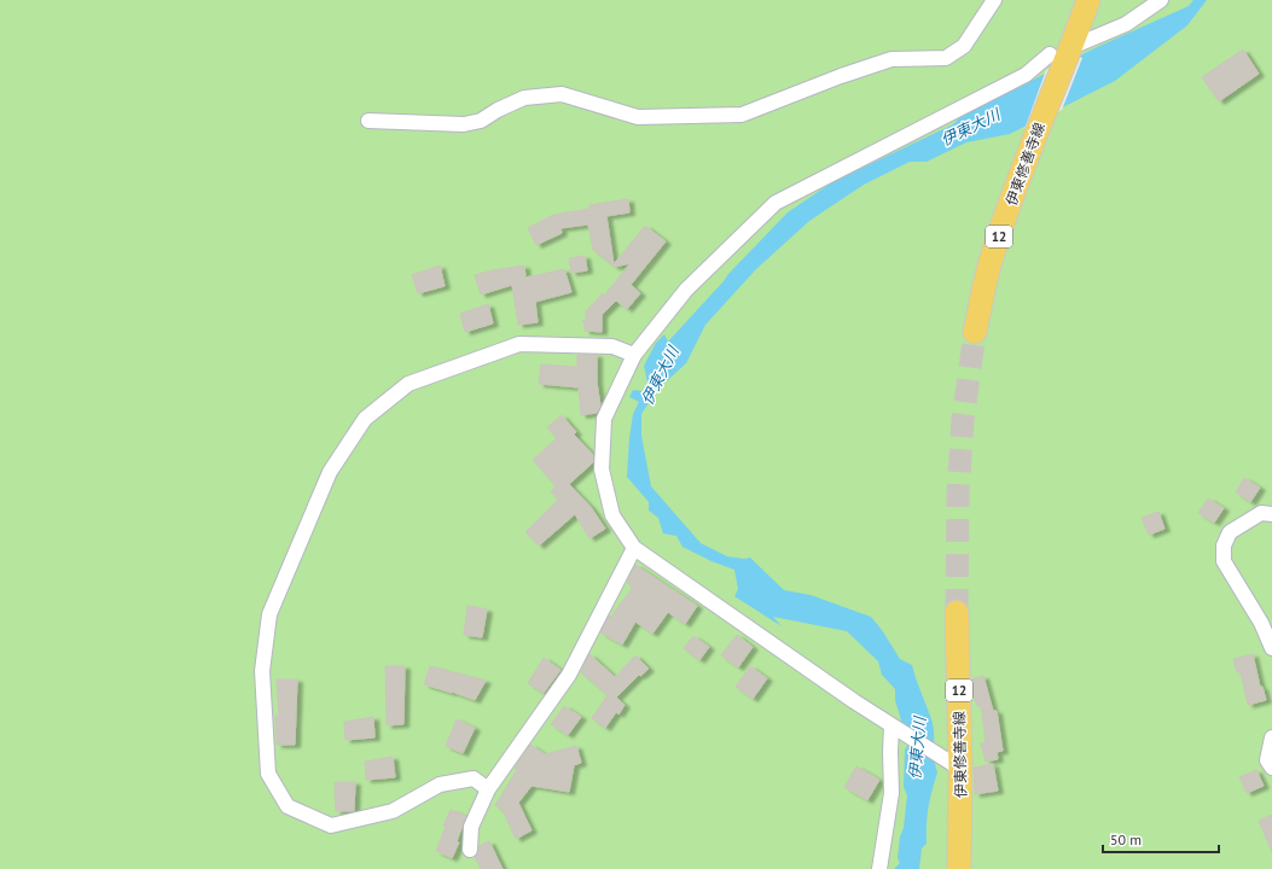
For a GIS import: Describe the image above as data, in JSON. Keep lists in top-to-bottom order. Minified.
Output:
{"streets":{"main road":["伊東修善寺線","12"]},"water":["伊東大川"],"scale_bar":"50 m"}
